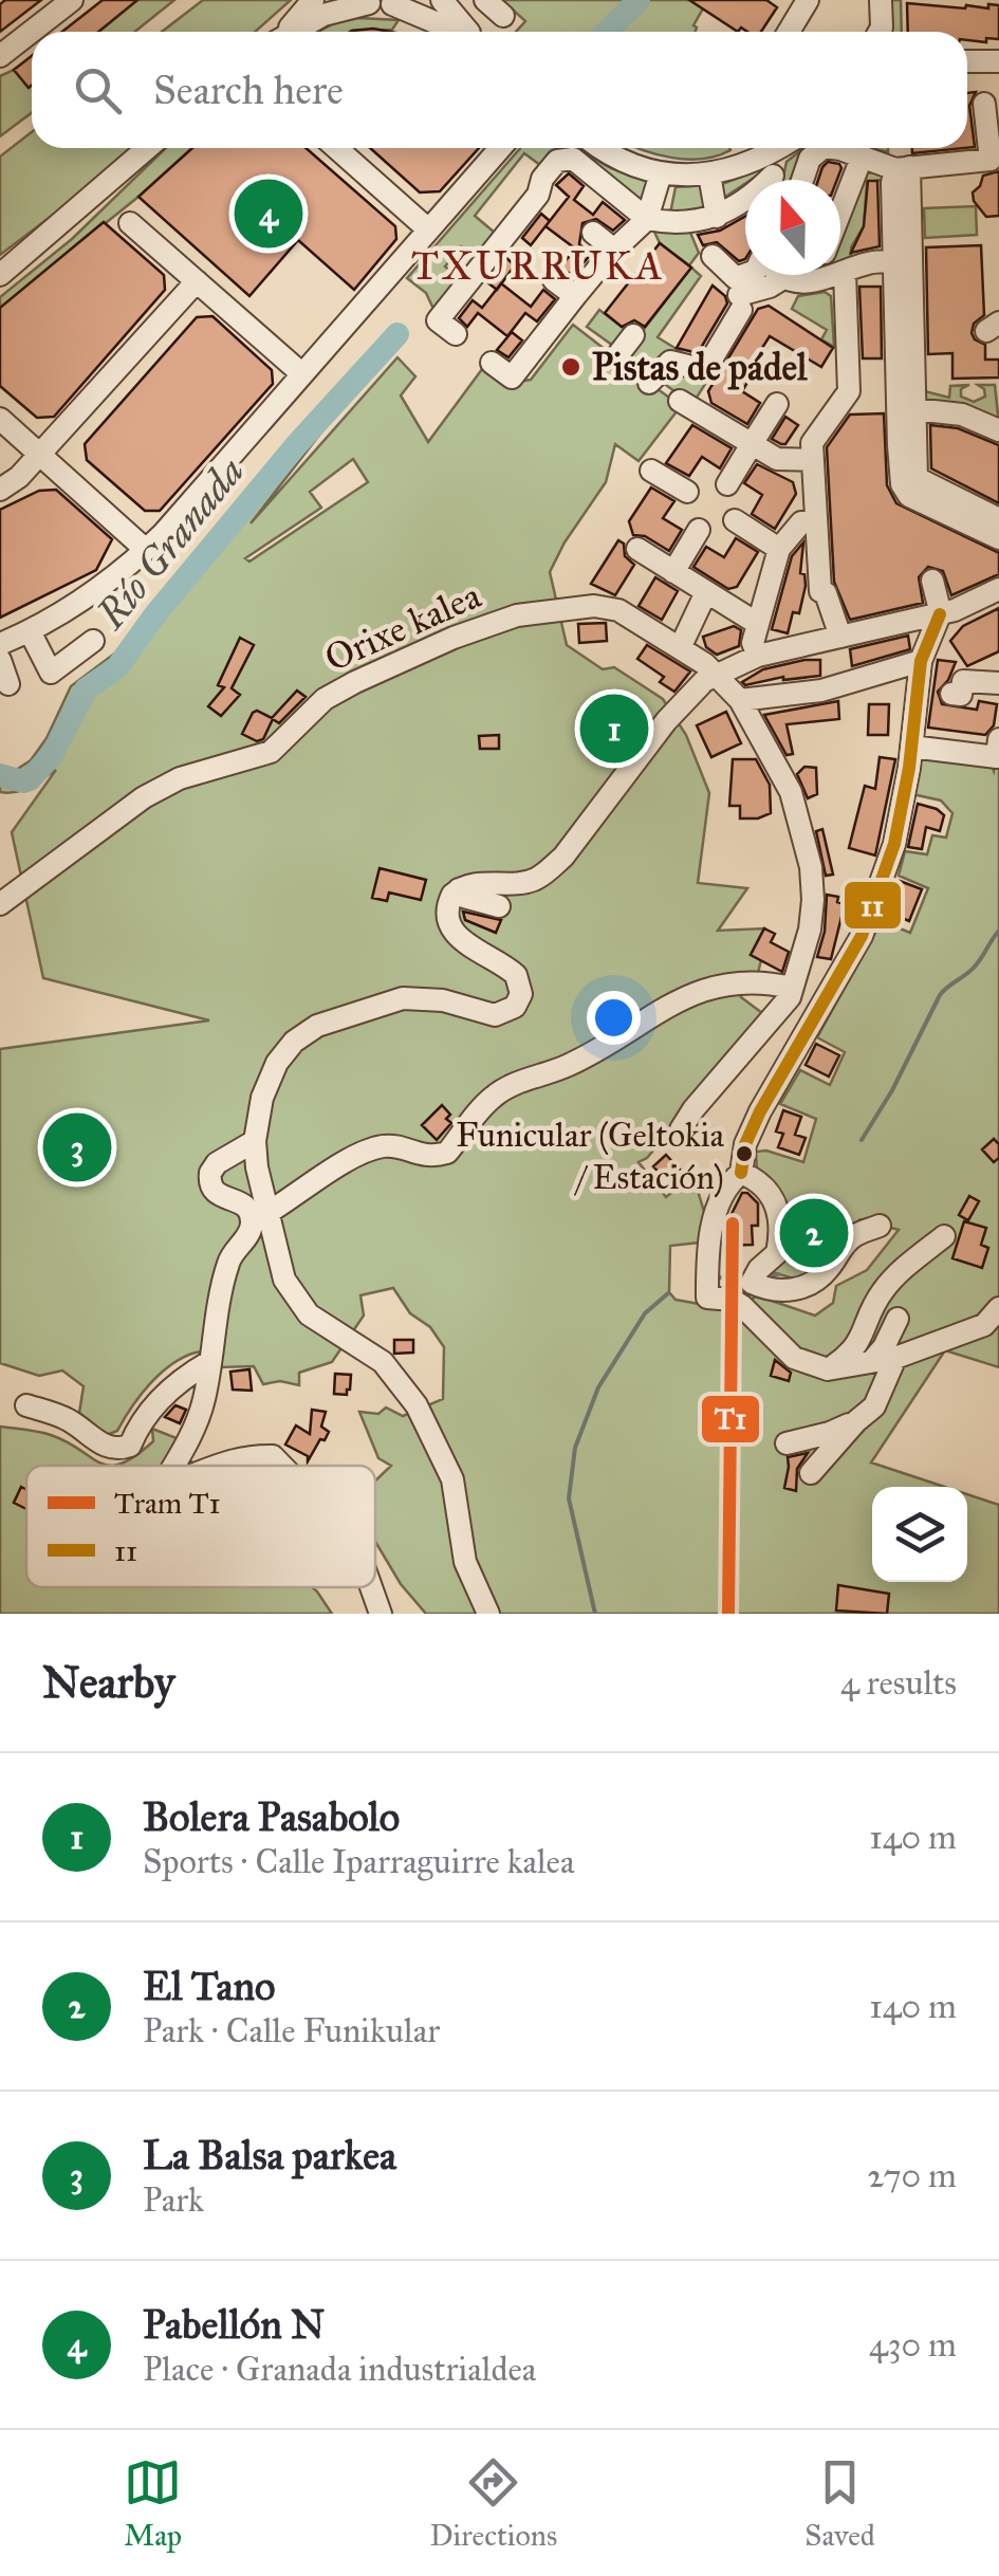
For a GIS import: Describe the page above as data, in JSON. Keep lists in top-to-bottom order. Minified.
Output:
{"streets":{"street":["Orixe kalea"]},"districts":["TXURRUKA"],"water":["Río Granada"],"places":["Pistas de pádel","Funicular (Geltokia / Estación)"],"lines":["transit line 11","tram line T1"],"legend":["Tram T1","11"],"north":"top","page":{"search":"Search here","pins":["4","1","3","2"],"heading":["Nearby","4 results"],"list":[{"mark":"1","name":"Bolera Pasabolo","note":"Sports · Calle Iparraguirre kalea","value":"140 m"},{"mark":"2","name":"El Tano","note":"Park · Calle Funikular","value":"140 m"},{"mark":"3","name":"La Balsa parkea","note":"Park","value":"270 m"},{"mark":"4","name":"Pabellón N","note":"Place · Granada industrialdea","value":"430 m"}],"nav":["Map","Directions","Saved"]}}
